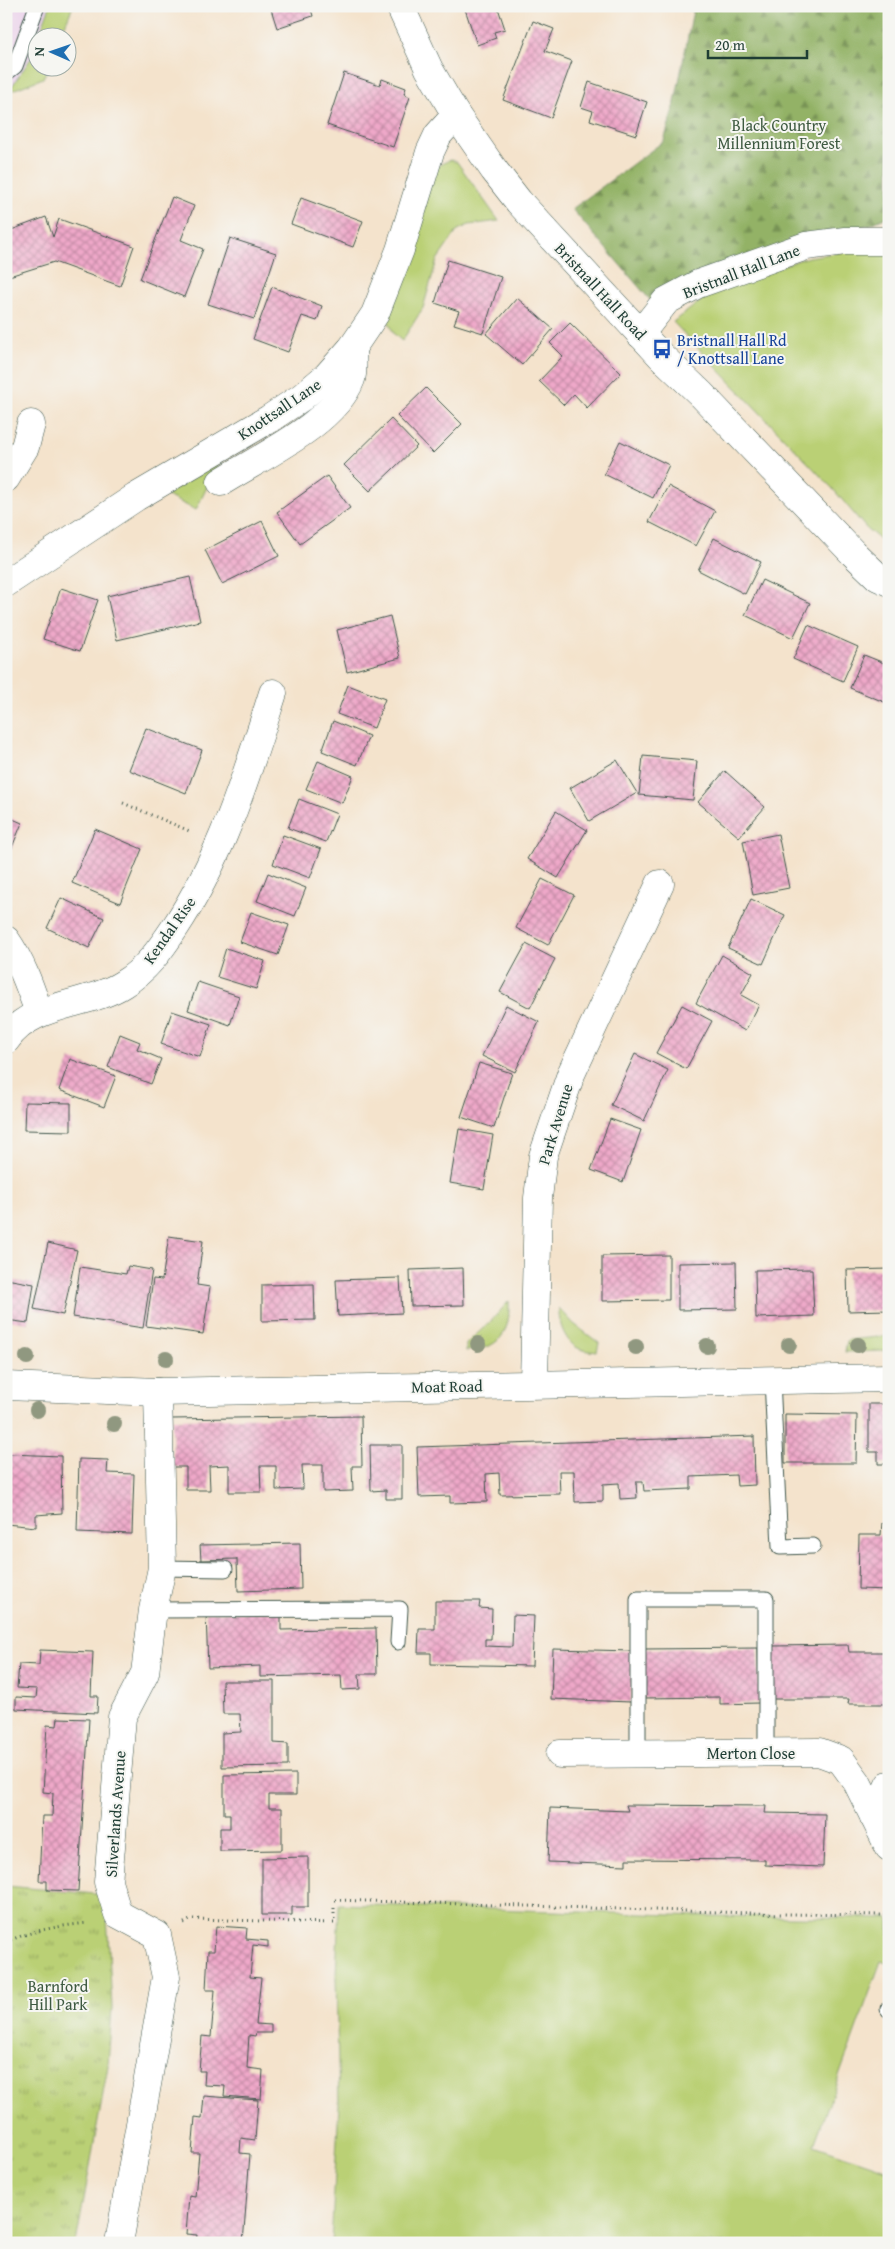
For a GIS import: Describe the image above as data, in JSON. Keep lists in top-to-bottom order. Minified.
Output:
{"streets":{"street":["Bristnall Hall Lane","Bristnall Hall Road","Knottsall Lane","Kendal Rise","Park Avenue","Moat Road","Merton Close","Silverlands Avenue"]},"crossings":[["Bristnall Hall Lane","Bristnall Hall Road"],["Bristnall Hall Road","Knottsall Lane"],["Park Avenue","Moat Road"],["Moat Road","Silverlands Avenue"]],"parks":["Black Country Millennium Forest","Barnford Hill Park"],"places":{"bus stop":["Bristnall Hall Rd / Knottsall Lane"]},"scale_bar":"20 m","north":"left"}
